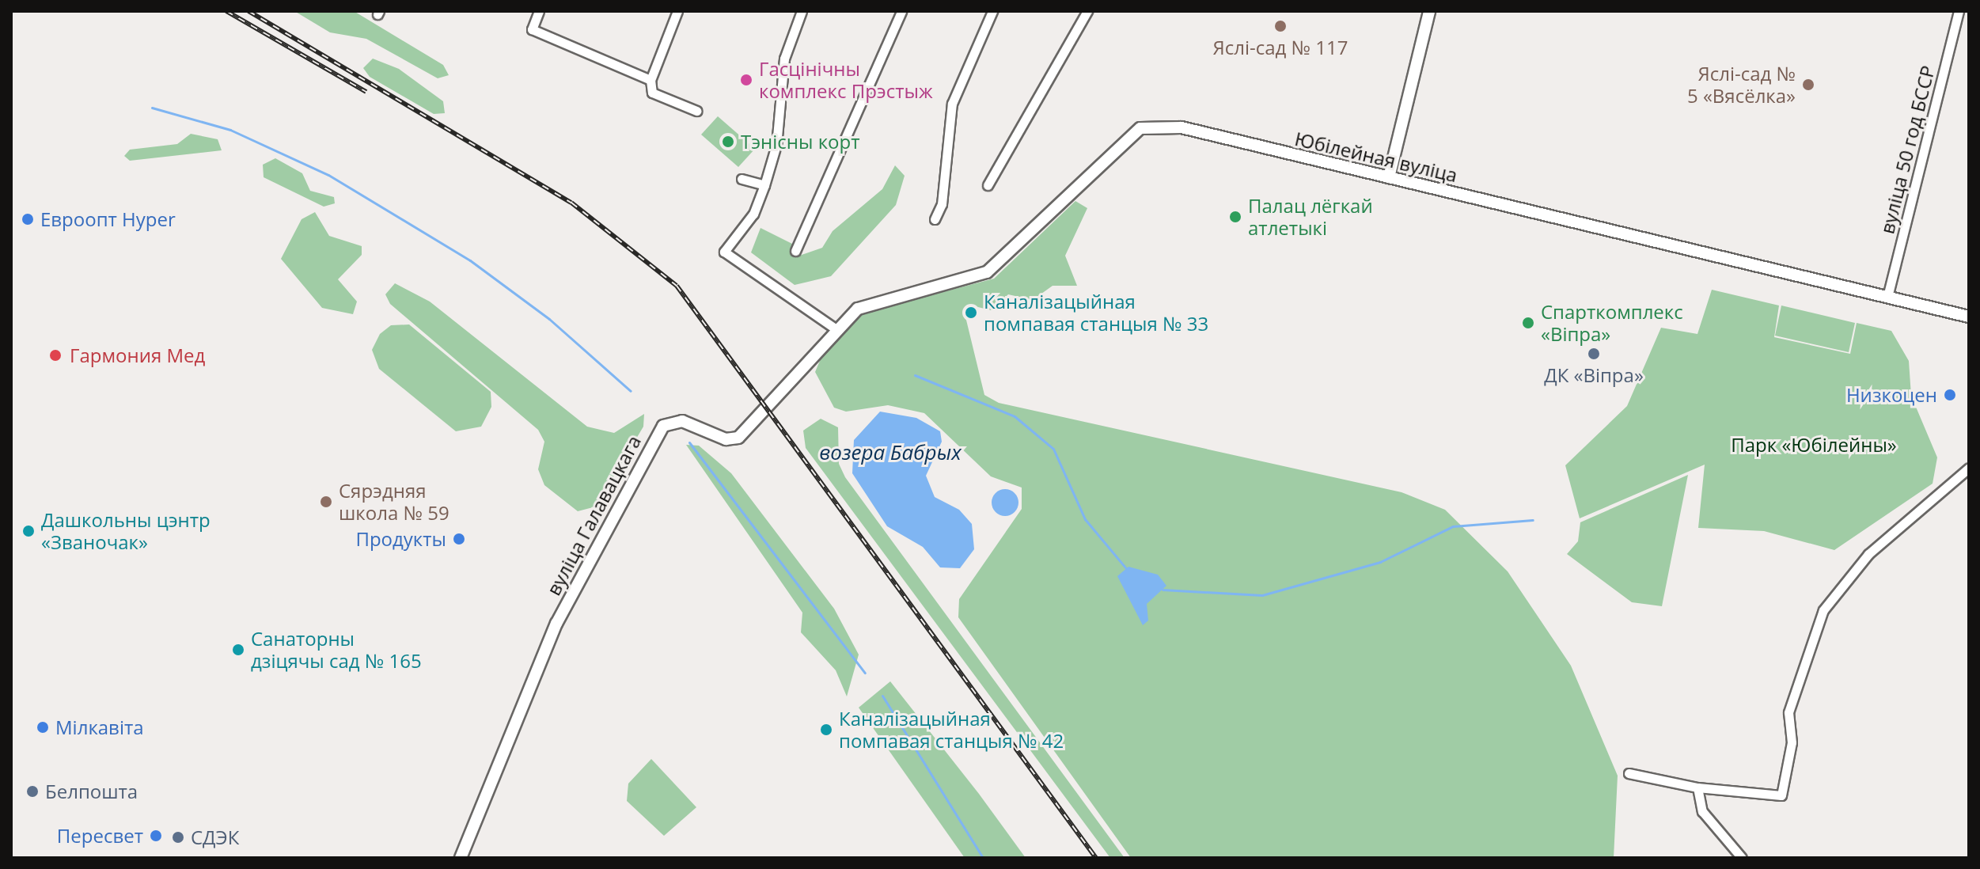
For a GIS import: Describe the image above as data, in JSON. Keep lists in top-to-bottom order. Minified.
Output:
{"streets":{"street":["вуліца 50 год БССР","Юбілейная вуліца","вуліца Галавацкага"]},"crossings":[["вуліца 50 год БССР","Юбілейная вуліца"],["Юбілейная вуліца","вуліца Галавацкага"]],"water":["возера Бабрых"],"parks":["Парк «Юбілейны»"],"places":["Яслі-сад № 117","Гасцінічны комплекс Прэстыж","Яслі-сад № 5 «Вясёлка»","Тэнісны корт","Палац лёгкай атлетыкі","Евроопт Hyper","Каналізацыйная помпавая станцыя № 33","Спарткомплекс «Віпра»","ДК «Віпра»","Гармония Мед","Низкоцен","Сярэдняя школа № 59","Дашкольны цэнтр «Званочак»","Продукты","Санаторны дзіцячы сад № 165","Мілкавіта","Каналізацыйная помпавая станцыя № 42","Белпошта","Пересвет","СДЭК"]}
